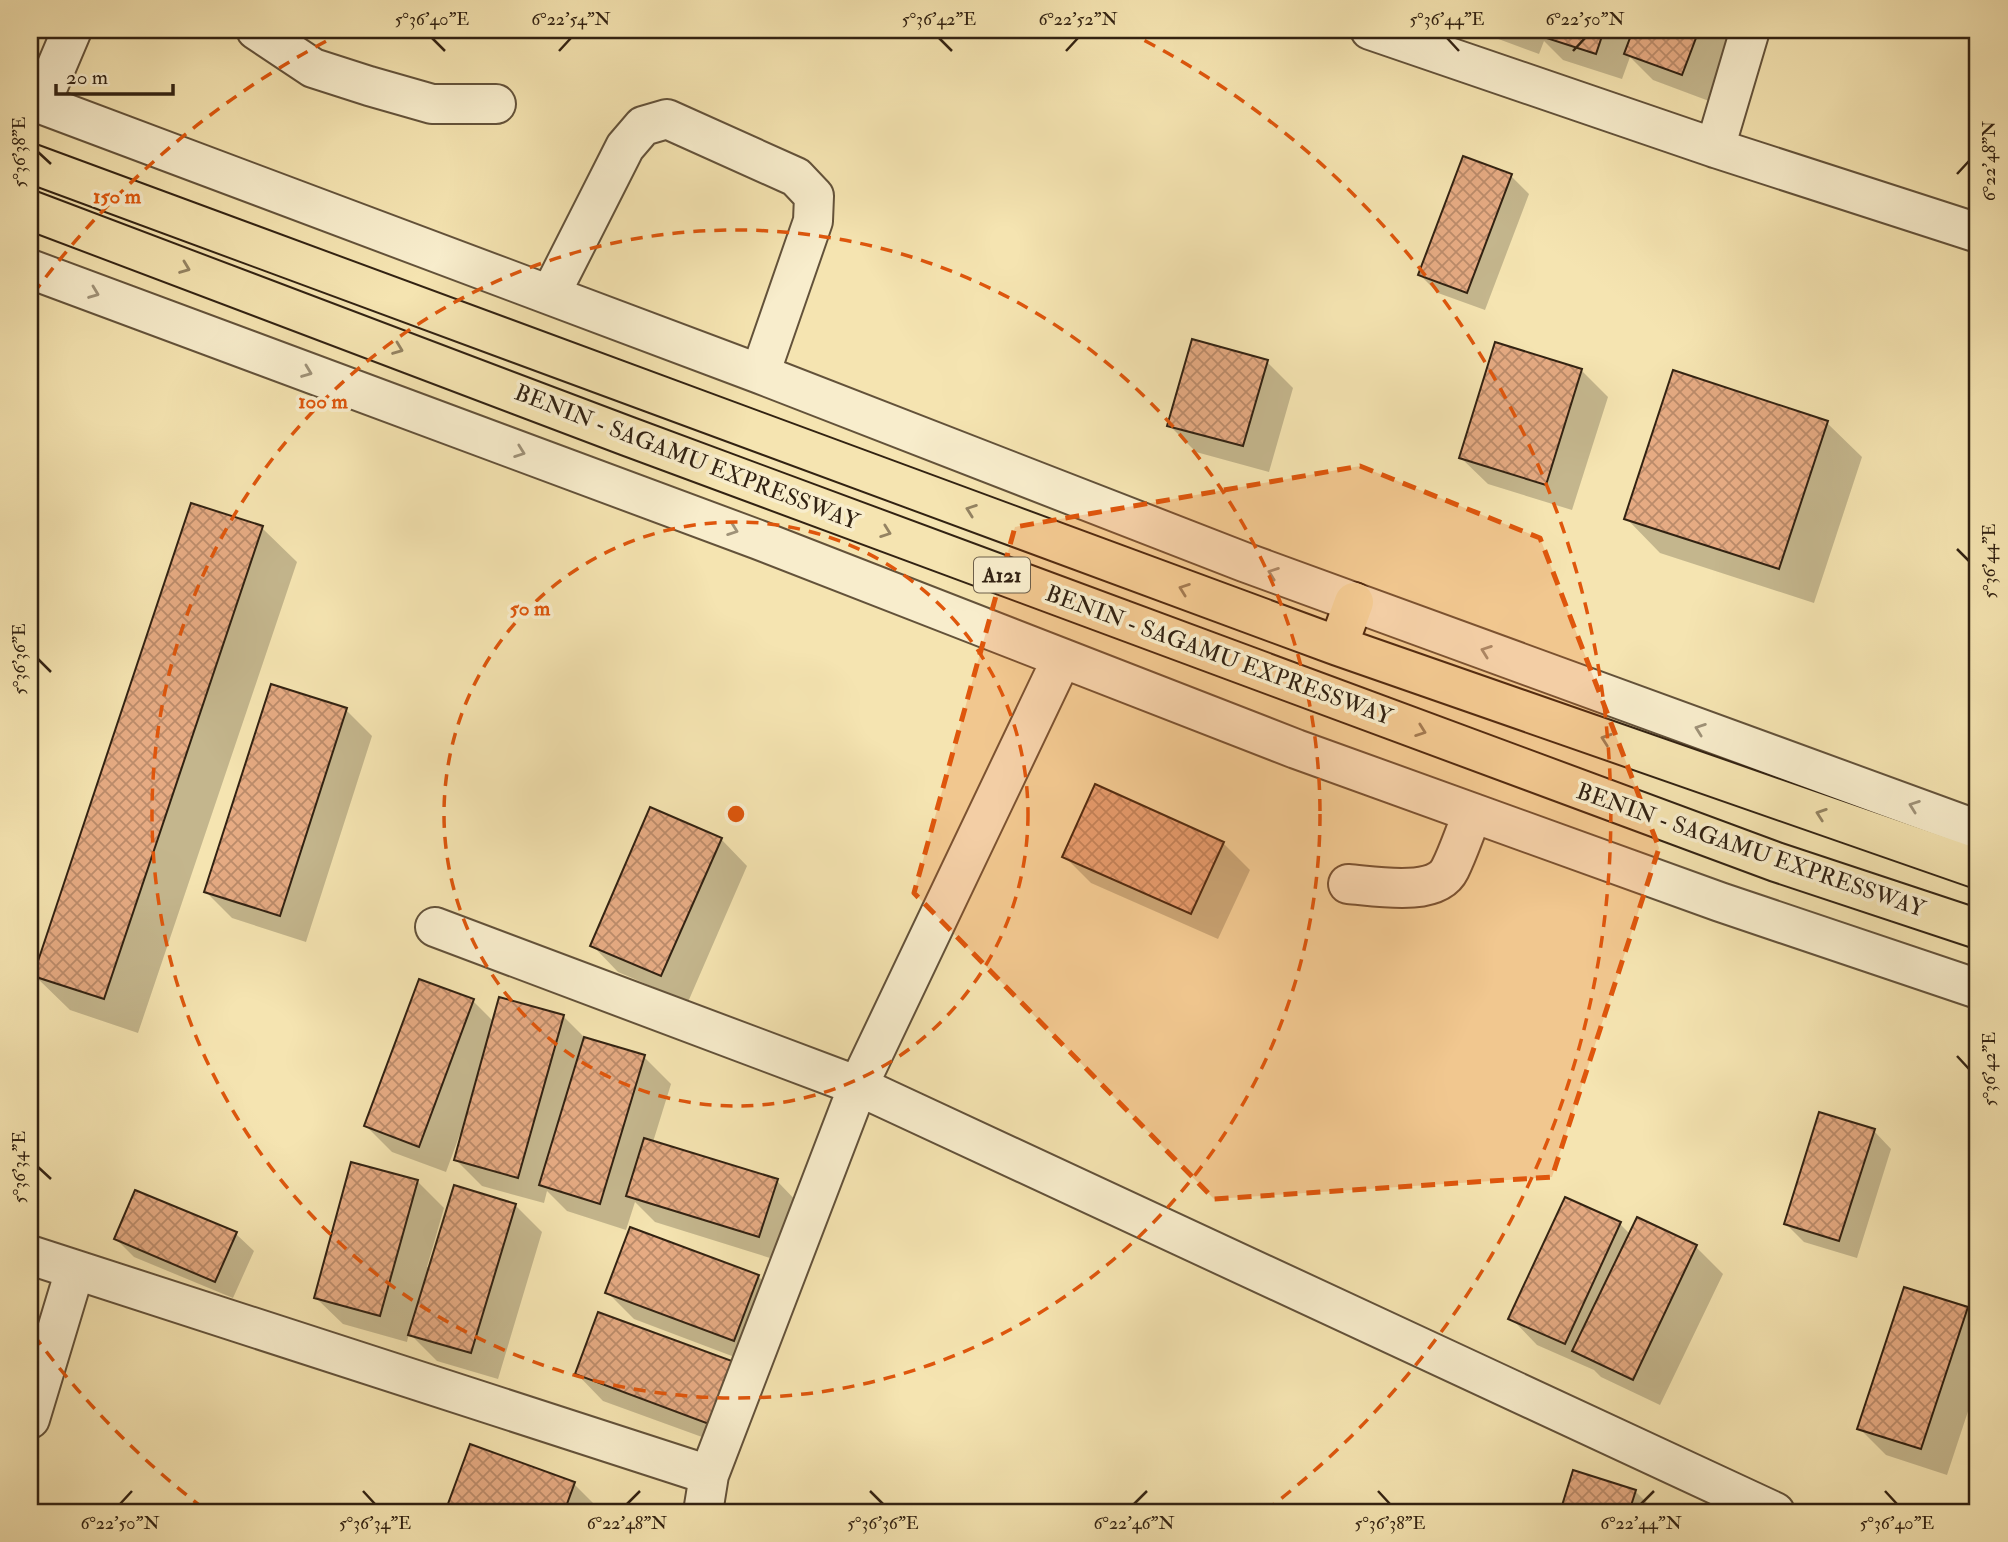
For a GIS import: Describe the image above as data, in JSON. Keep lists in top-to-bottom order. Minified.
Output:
{"streets":{"highway":["BENIN - SAGAMU EXPRESSWAY","A121"]},"scale_bar":"20 m","coordinates":["5°36'40\"E","6°22'54\"N","5°36'42\"E","6°22'52\"N","5°36'44\"E","6°22'50\"N","5°36'38\"E","6°22'48\"N","5°36'36\"E","5°36'34\"E","6°22'46\"N","6°22'44\"N"],"rings":["150 m","100 m","50 m"]}
